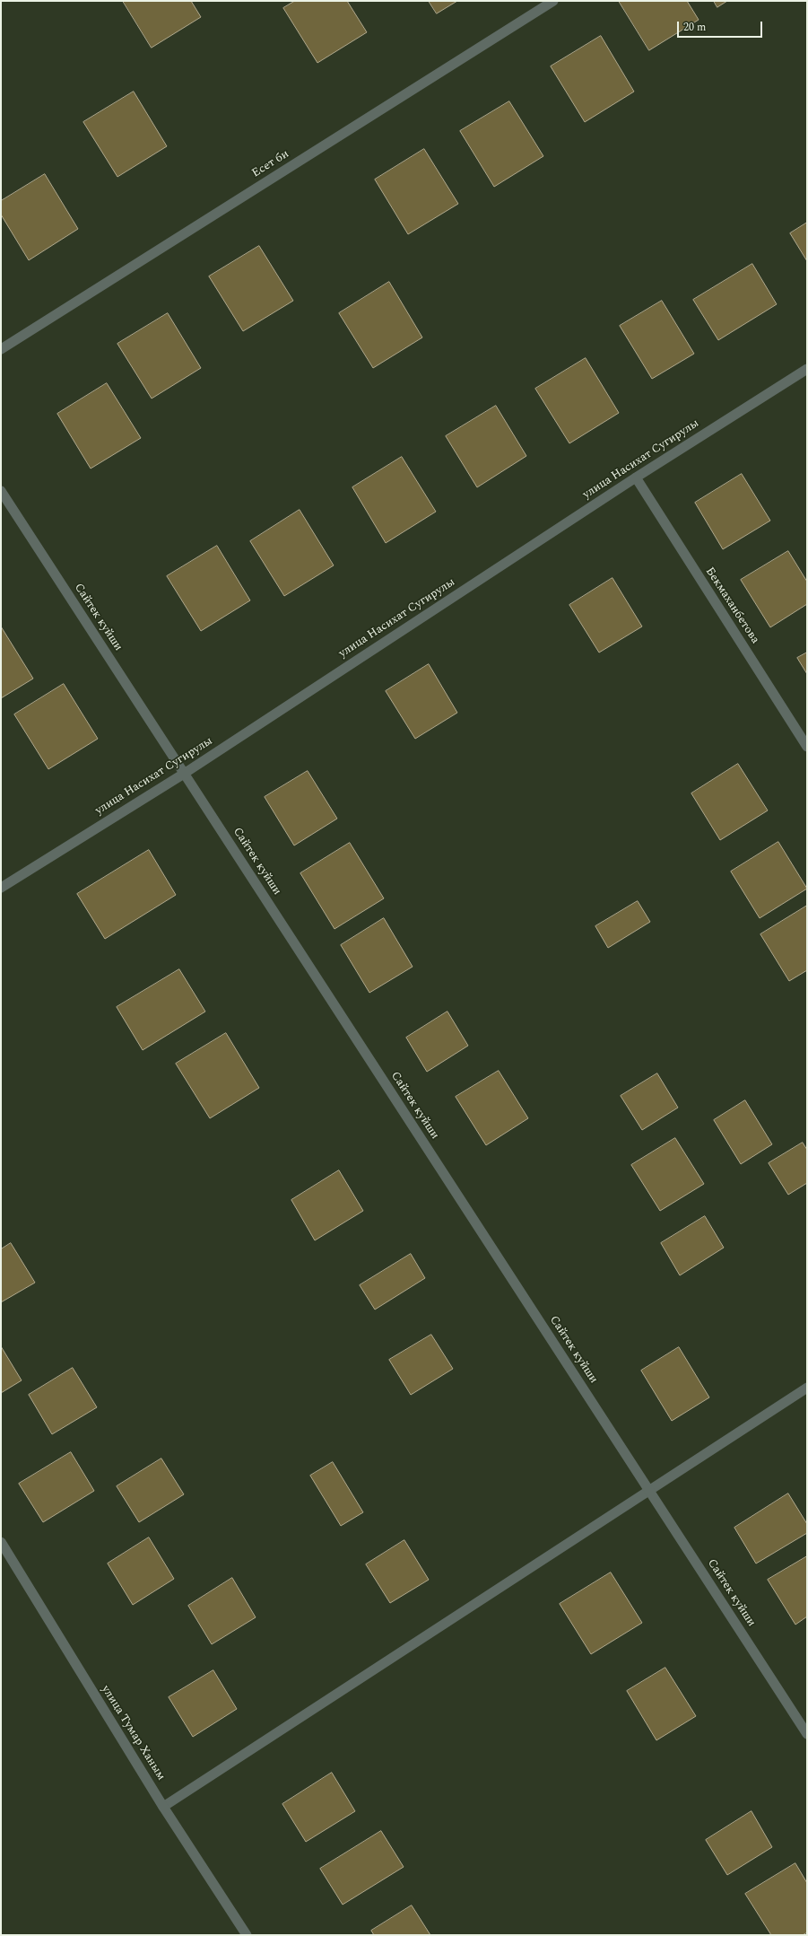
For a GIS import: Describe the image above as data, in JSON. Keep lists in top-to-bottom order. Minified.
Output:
{"streets":{"street":["Есет би","улица Насихат Сугирулы","Бекмаханбетова","Сайтек куйши","улица Тумар Ханым"]},"crossings":[["улица Насихат Сугирулы","Бекмаханбетова"],["улица Насихат Сугирулы","Сайтек куйши"]],"scale_bar":"20 m"}
